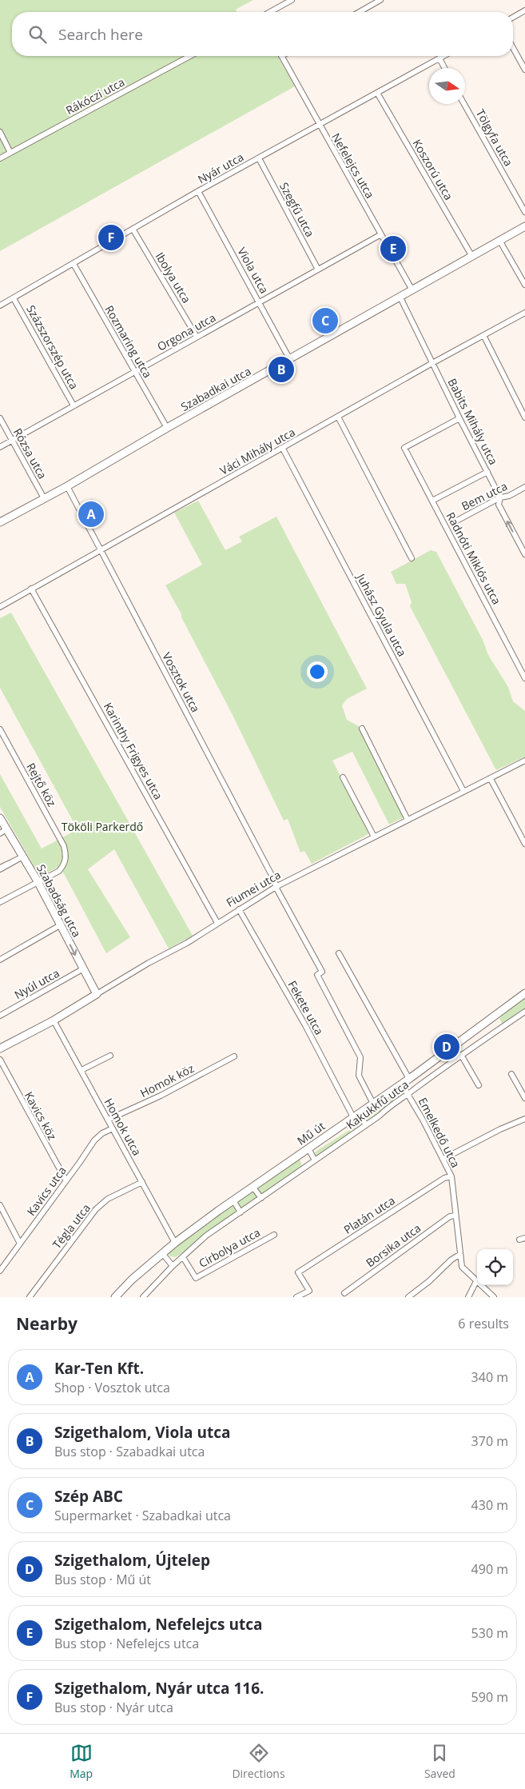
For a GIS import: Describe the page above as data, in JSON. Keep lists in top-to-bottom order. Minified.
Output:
{"streets":{"street":["Rákóczi utca","Tölgyfa utca","Nefelejcs utca","Nyár utca","Koszorú utca","Szegfű utca","Viola utca","Ibolya utca","Orgona utca","Rozmaring utca","Százszorszép utca","Szabadkai utca","Babits Mihály utca","Váci Mihály utca","Rózsa utca","Bem utca","Radnóti Miklós utca","Juhász Gyula utca","Vosztok utca","Karinthy Frigyes utca","Rejtő köz","Fiumei utca","Szabadság utca","Nyúl utca","Fekete utca","Homok köz","Kakukkfű utca","Kavics köz","Homok utca","Emelkedő utca","Mű út","Kavics utca","Platán utca","Tégla utca","Borsika utca","Cirbolya utca"]},"crossings":[["Nefelejcs utca","Nyár utca"],["Nefelejcs utca","Orgona utca"],["Nefelejcs utca","Szabadkai utca"],["Nyár utca","Koszorú utca"],["Nyár utca","Szegfű utca"],["Nyár utca","Viola utca"],["Nyár utca","Ibolya utca"],["Nyár utca","Rozmaring utca"],["Nyár utca","Százszorszép utca"],["Koszorú utca","Szabadkai utca"],["Szegfű utca","Orgona utca"],["Viola utca","Orgona utca"],["Viola utca","Szabadkai utca"],["Ibolya utca","Orgona utca"],["Orgona utca","Rozmaring utca"],["Orgona utca","Százszorszép utca"],["Orgona utca","Rózsa utca"],["Rozmaring utca","Szabadkai utca"],["Szabadkai utca","Babits Mihály utca"],["Szabadkai utca","Rózsa utca"],["Szabadkai utca","Vosztok utca"],["Babits Mihály utca","Váci Mihály utca"],["Babits Mihály utca","Bem utca"],["Babits Mihály utca","Radnóti Miklós utca"],["Váci Mihály utca","Juhász Gyula utca"],["Váci Mihály utca","Vosztok utca"],["Váci Mihály utca","Karinthy Frigyes utca"],["Juhász Gyula utca","Fiumei utca"],["Vosztok utca","Fiumei utca"],["Vosztok utca","Mű út"],["Karinthy Frigyes utca","Fiumei utca"],["Rejtő köz","Szabadság utca"],["Fiumei utca","Szabadság utca"],["Fiumei utca","Fekete utca"],["Fiumei utca","Homok utca"],["Szabadság utca","Nyúl utca"],["Fekete utca","Kakukkfű utca"],["Fekete utca","Mű út"],["Homok köz","Homok utca"],["Kakukkfű utca","Emelkedő utca"],["Kakukkfű utca","Cirbolya utca"],["Kavics köz","Kavics utca"],["Homok utca","Mű út"],["Homok utca","Kavics utca"],["Homok utca","Tégla utca"],["Emelkedő utca","Mű út"],["Emelkedő utca","Platán utca"],["Emelkedő utca","Borsika utca"]],"parks":["Tököli Parkerdő"],"north":"right","page":{"search":"Search here","pins":["F","E","C","B","A","D"],"heading":["Nearby","6 results"],"list":[{"mark":"A","name":"Kar-Ten Kft.","note":"Shop · Vosztok utca","value":"340 m"},{"mark":"B","name":"Szigethalom, Viola utca","note":"Bus stop · Szabadkai utca","value":"370 m"},{"mark":"C","name":"Szép ABC","note":"Supermarket · Szabadkai utca","value":"430 m"},{"mark":"D","name":"Szigethalom, Újtelep","note":"Bus stop · Mű út","value":"490 m"},{"mark":"E","name":"Szigethalom, Nefelejcs utca","note":"Bus stop · Nefelejcs utca","value":"530 m"},{"mark":"F","name":"Szigethalom, Nyár utca 116.","note":"Bus stop · Nyár utca","value":"590 m"}],"nav":["Map","Directions","Saved"]}}
